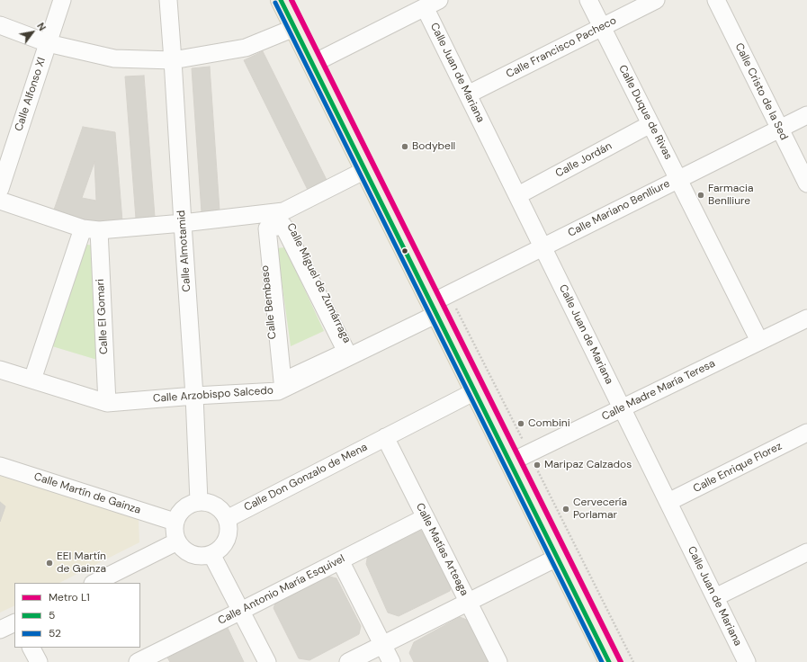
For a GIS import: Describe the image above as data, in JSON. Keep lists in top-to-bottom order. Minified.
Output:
{"streets":{"street":["Calle Francisco Pacheco","Calle Juan de Mariana","Calle Cristo de la Sed","Calle Alfonso XI","Calle Duque de Rivas","Calle Jordán","Calle Mariano Benlliure","Calle Almotamid","Calle Miguel de Zumárraga","Calle Bembaso","Calle El Gomari","Calle Madre María Teresa","Calle Arzobispo Salcedo","Calle Enrique Florez","Calle Don Gonzalo de Mena","Calle Martín de Gainza","Calle Matías Arteaga","Calle Antonio María Esquivel"]},"crossings":[["Calle Francisco Pacheco","Calle Juan de Mariana"],["Calle Francisco Pacheco","Calle Duque de Rivas"],["Calle Juan de Mariana","Calle Jordán"],["Calle Juan de Mariana","Calle Mariano Benlliure"],["Calle Juan de Mariana","Calle Madre María Teresa"],["Calle Juan de Mariana","Calle Enrique Florez"],["Calle Cristo de la Sed","Calle Mariano Benlliure"],["Calle Duque de Rivas","Calle Jordán"],["Calle Duque de Rivas","Calle Mariano Benlliure"],["Calle Duque de Rivas","Calle Madre María Teresa"],["Calle Mariano Benlliure","Calle Arzobispo Salcedo"],["Calle Almotamid","Calle Arzobispo Salcedo"],["Calle Almotamid","Calle Don Gonzalo de Mena"],["Calle Almotamid","Calle Martín de Gainza"],["Calle Miguel de Zumárraga","Calle Arzobispo Salcedo"],["Calle Bembaso","Calle Arzobispo Salcedo"],["Calle El Gomari","Calle Arzobispo Salcedo"],["Calle Don Gonzalo de Mena","Calle Martín de Gainza"],["Calle Don Gonzalo de Mena","Calle Matías Arteaga"],["Calle Matías Arteaga","Calle Antonio María Esquivel"]],"places":["Bodybell","Farmacia Benlliure","Combini","Maripaz Calzados","Cervecería Porlamar","EEI Martín de Gainza"],"lines":["metro line L1","transit line 5","transit line 52"],"legend":["Metro L1","5","52"],"north":"top right"}
